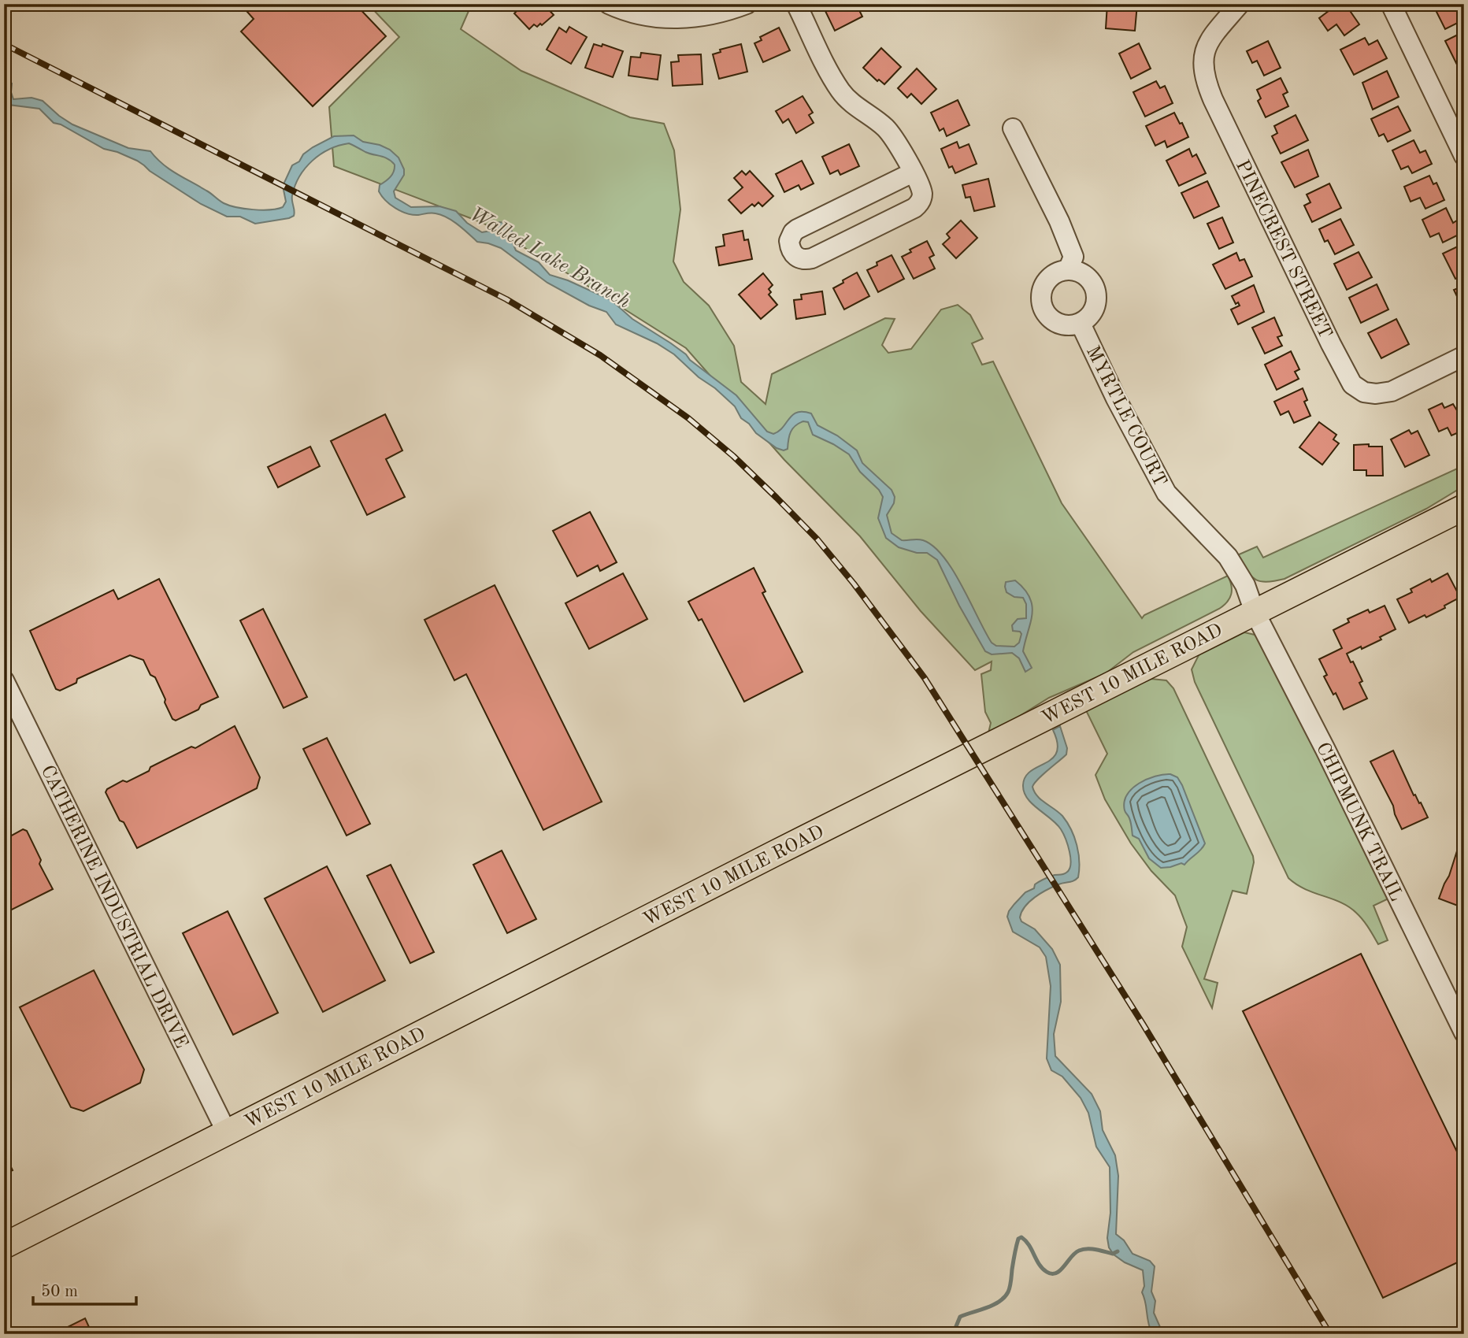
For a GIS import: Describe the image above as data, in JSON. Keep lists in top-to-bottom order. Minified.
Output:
{"streets":{"main road":["WEST 10 MILE ROAD"],"street":["PINECREST STREET","MYRTLE COURT","CHIPMUNK TRAIL","CATHERINE INDUSTRIAL DRIVE"]},"crossings":[["MYRTLE COURT","WEST 10 MILE ROAD"],["MYRTLE COURT","CHIPMUNK TRAIL"],["WEST 10 MILE ROAD","CHIPMUNK TRAIL"],["WEST 10 MILE ROAD","CATHERINE INDUSTRIAL DRIVE"]],"water":["Walled Lake Branch"],"scale_bar":"50 m"}
